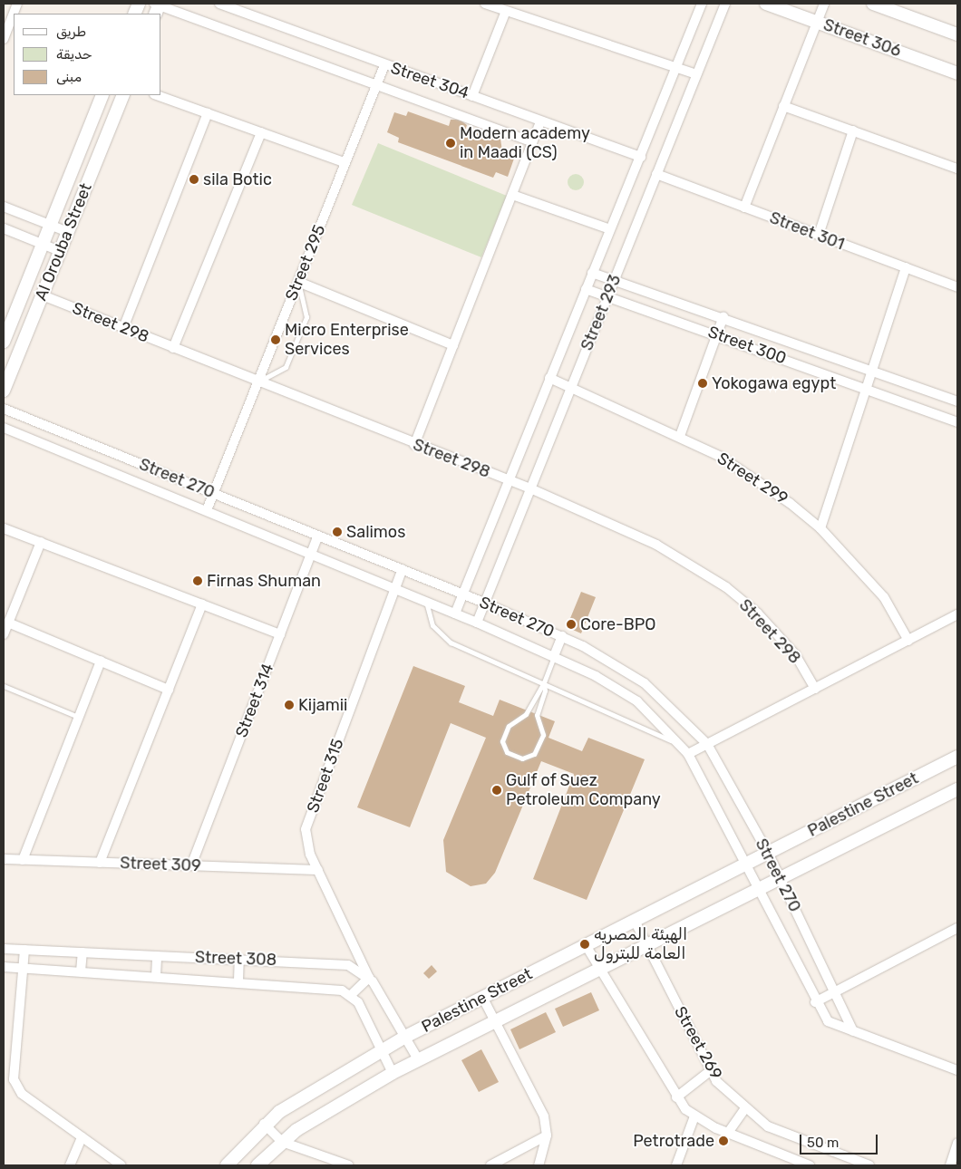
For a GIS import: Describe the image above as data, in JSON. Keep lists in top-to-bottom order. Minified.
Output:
{"streets":{"street":["Street 306","Street 304","Street 301","Al Orouba Street","Street 295","Street 293","Street 298","Street 300","Street 270","Street 299","Street 314","Street 315","Palestine Street","Street 309","Street 308","Street 269"]},"crossings":[["Street 304","Street 295"],["Street 304","Street 293"],["Street 301","Street 293"],["Al Orouba Street","Street 298"],["Street 295","Street 298"],["Street 295","Street 270"],["Street 293","Street 298"],["Street 293","Street 300"],["Street 293","Street 270"],["Street 293","Street 299"],["Street 270","Street 314"],["Street 270","Street 315"],["Street 270","Palestine Street"],["Street 314","Street 309"],["Street 315","Street 309"],["Street 315","Street 308"],["Palestine Street","Street 308"],["Palestine Street","Street 269"]],"places":["Modern academy in Maadi (CS)","sila Botic","Micro Enterprise Services","Yokogawa egypt","Salimos","Firnas Shuman","Core-BPO","Kijamii","Gulf of Suez Petroleum Company","الهيئة المصريه العامة للبترول","Petrotrade"],"legend":["طريق","حديقة","مبنى"],"scale_bar":"50 m"}
